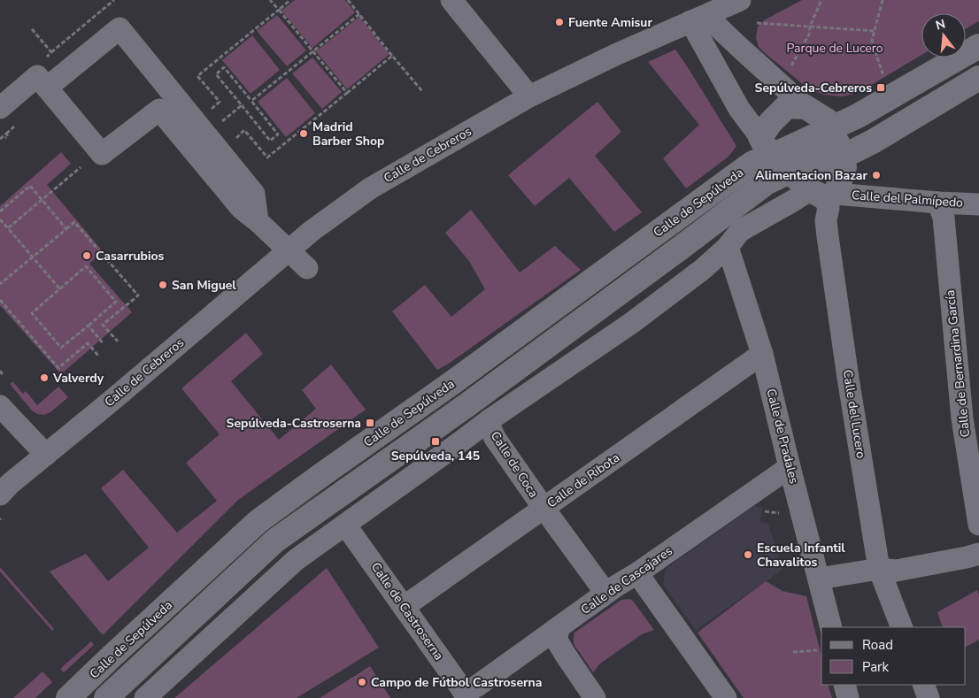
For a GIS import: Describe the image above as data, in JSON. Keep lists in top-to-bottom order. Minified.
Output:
{"streets":{"street":["Calle de Cebreros","Calle del Palmípedo","Calle de Sepúlveda","Calle de Bernardina García","Calle del Lucero","Calle de Pradales","Calle de Coca","Calle de Ribota","Calle de Cascajares","Calle de Castroserna"]},"crossings":[["Calle del Palmípedo","Calle de Bernardina García"],["Calle del Palmípedo","Calle del Lucero"],["Calle de Pradales","Calle de Ribota"],["Calle de Pradales","Calle de Cascajares"],["Calle de Coca","Calle de Ribota"],["Calle de Coca","Calle de Cascajares"],["Calle de Ribota","Calle de Castroserna"],["Calle de Cascajares","Calle de Castroserna"]],"parks":["Parque de Lucero"],"places":{"other":["Fuente Amisur","Madrid Barber Shop","Alimentacion Bazar","Casarrubios","San Miguel","Valverdy","Escuela Infantil Chavalitos","Campo de Fútbol Castroserna"],"transit":["Sepúlveda-Cebreros","Sepúlveda-Castroserna","Sepúlveda, 145"]},"legend":["Road","Park"],"north":"top"}
